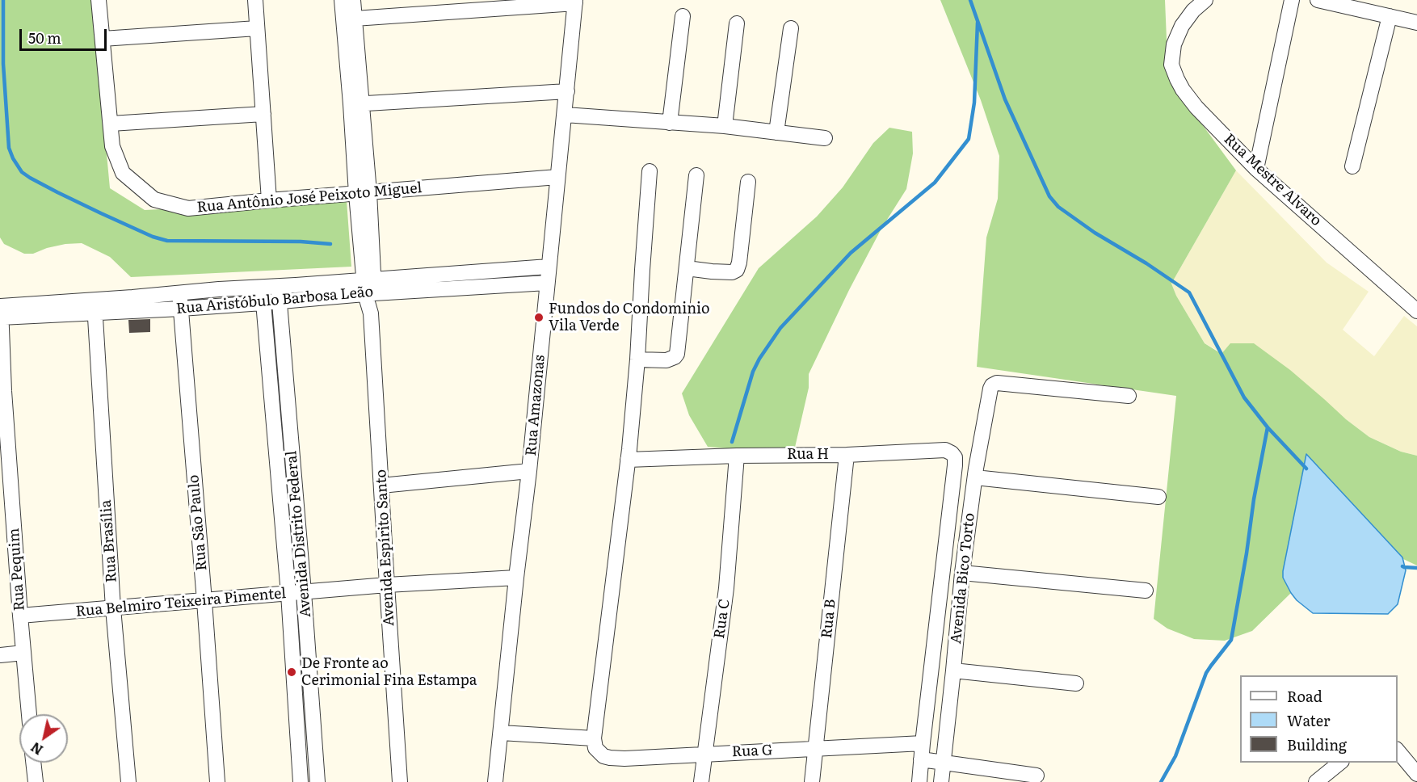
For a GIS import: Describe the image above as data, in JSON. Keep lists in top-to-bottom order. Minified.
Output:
{"streets":{"street":["Rua Mestre Alvaro","Rua Antônio José Peixoto Miguel","Rua Aristóbulo Barbosa Leão","Rua Amazonas","Rua H","Rua São Paulo","Avenida Distrito Federal","Rua Brasília","Avenida Espírito Santo","Rua Pequim","Avenida Bico Torto","Rua Belmiro Teixeira Pimentel","Rua C","Rua B","Rua G"]},"crossings":[["Rua Antônio José Peixoto Miguel","Rua Amazonas"],["Rua Antônio José Peixoto Miguel","Avenida Espírito Santo"],["Rua Aristóbulo Barbosa Leão","Rua Amazonas"],["Rua Aristóbulo Barbosa Leão","Rua São Paulo"],["Rua Aristóbulo Barbosa Leão","Avenida Distrito Federal"],["Rua Aristóbulo Barbosa Leão","Rua Brasília"],["Rua Aristóbulo Barbosa Leão","Avenida Espírito Santo"],["Rua Aristóbulo Barbosa Leão","Rua Pequim"],["Rua Amazonas","Rua Belmiro Teixeira Pimentel"],["Rua H","Rua C"],["Rua H","Rua B"],["Rua São Paulo","Rua Belmiro Teixeira Pimentel"],["Avenida Distrito Federal","Rua Belmiro Teixeira Pimentel"],["Rua Brasília","Rua Belmiro Teixeira Pimentel"],["Avenida Espírito Santo","Rua Belmiro Teixeira Pimentel"],["Rua Pequim","Rua Belmiro Teixeira Pimentel"],["Rua C","Rua G"],["Rua B","Rua G"]],"places":["Fundos do Condominio Vila Verde","De Fronte ao Cerimonial Fina Estampa"],"legend":["Road","Water","Building"],"scale_bar":"50 m","north":"bottom left"}
